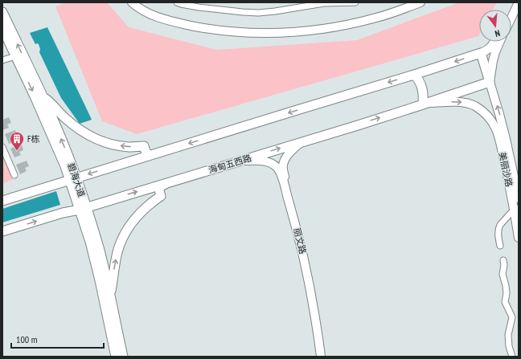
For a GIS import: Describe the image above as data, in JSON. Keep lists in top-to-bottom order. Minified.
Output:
{"streets":{"main road":["海甸五西路","碧海大道"],"street":["美丽沙路","丽文路"]},"crossings":[["海甸五西路","碧海大道"],["海甸五西路","丽文路"]],"places":{"building":["F栋"]},"scale_bar":"100 m","north":"bottom"}
